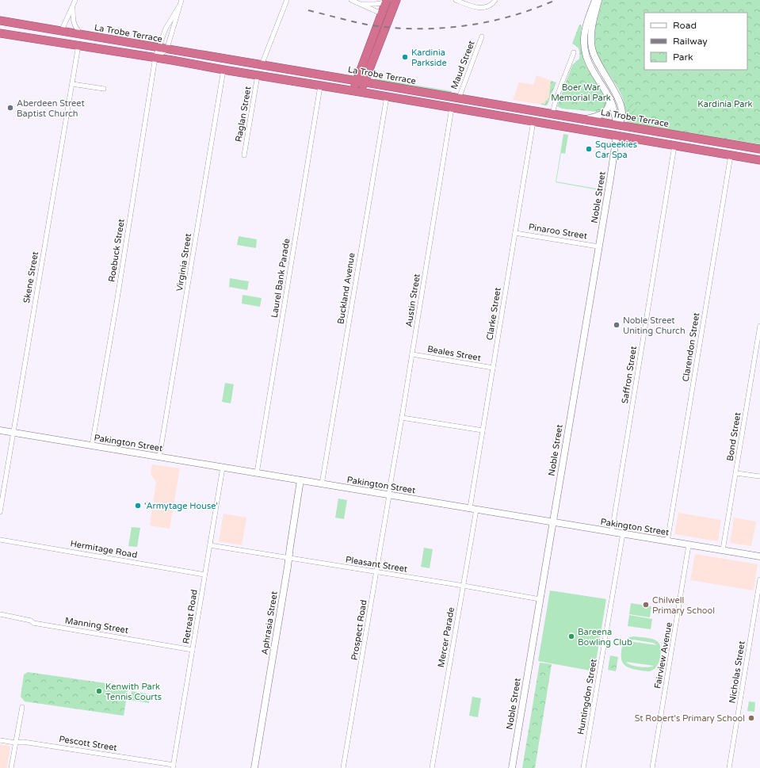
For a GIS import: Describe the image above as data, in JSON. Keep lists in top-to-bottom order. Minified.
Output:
{"streets":{"highway":["La Trobe Terrace"],"street":["Maud Street","Raglan Street","Noble Street","Pinaroo Street","Roebuck Street","Virginia Street","Skene Street","Laurel Bank Parade","Buckland Avenue","Austin Street","Clarke Street","Clarendon Street","Beales Street","Saffron Street","Bond Street","Pakington Street","Hermitage Road","Pleasant Street","Retreat Road","Aphrasia Street","Manning Street","Prospect Road","Mercer Parade","Fairview Avenue","Nicholas Street","Huntingdon Street","Pescott Street"]},"crossings":[["La Trobe Terrace","Maud Street"],["La Trobe Terrace","Roebuck Street"],["Noble Street","Pinaroo Street"],["Noble Street","Pakington Street"],["Noble Street","Pleasant Street"],["Pinaroo Street","Clarke Street"],["Roebuck Street","Pakington Street"],["Virginia Street","Pakington Street"],["Skene Street","Pakington Street"],["Laurel Bank Parade","Pakington Street"],["Buckland Avenue","Pakington Street"],["Austin Street","Beales Street"],["Austin Street","Pakington Street"],["Austin Street","Prospect Road"],["Clarke Street","Beales Street"],["Clarke Street","Pakington Street"],["Clarke Street","Mercer Parade"],["Clarendon Street","Pakington Street"],["Saffron Street","Pakington Street"],["Bond Street","Pakington Street"],["Pakington Street","Retreat Road"],["Pakington Street","Aphrasia Street"],["Pakington Street","Prospect Road"],["Pakington Street","Mercer Parade"],["Pakington Street","Fairview Avenue"],["Pakington Street","Huntingdon Street"],["Hermitage Road","Retreat Road"],["Pleasant Street","Retreat Road"],["Pleasant Street","Aphrasia Street"],["Pleasant Street","Prospect Road"],["Pleasant Street","Mercer Parade"],["Retreat Road","Manning Street"],["Retreat Road","Pescott Street"]],"parks":["Boer War Memorial Park","Kardinia Park"],"places":["Kardinia Parkside","Aberdeen Street Baptist Church","Squeekies Car Spa","Noble Street Uniting Church","'Armytage House'","Chilwell Primary School","Bareena Bowling Club","Kenwith Park Tennis Courts","St Robert's Primary School"],"legend":["Road","Railway","Park"]}
